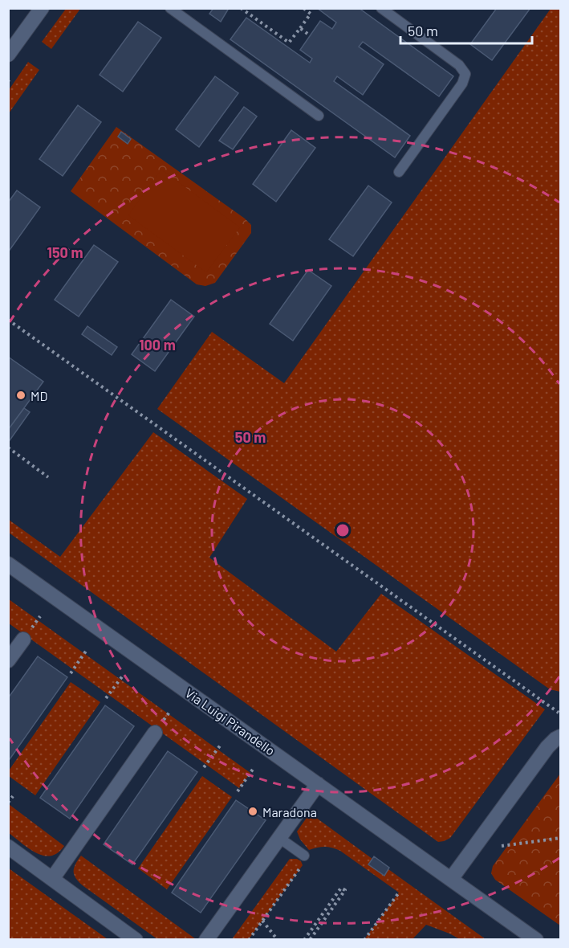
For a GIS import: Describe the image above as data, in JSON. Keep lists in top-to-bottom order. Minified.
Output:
{"streets":{"street":["Via Luigi Pirandello"]},"places":["MD","Maradona"],"scale_bar":"50 m","rings":["150 m","100 m","50 m"]}
